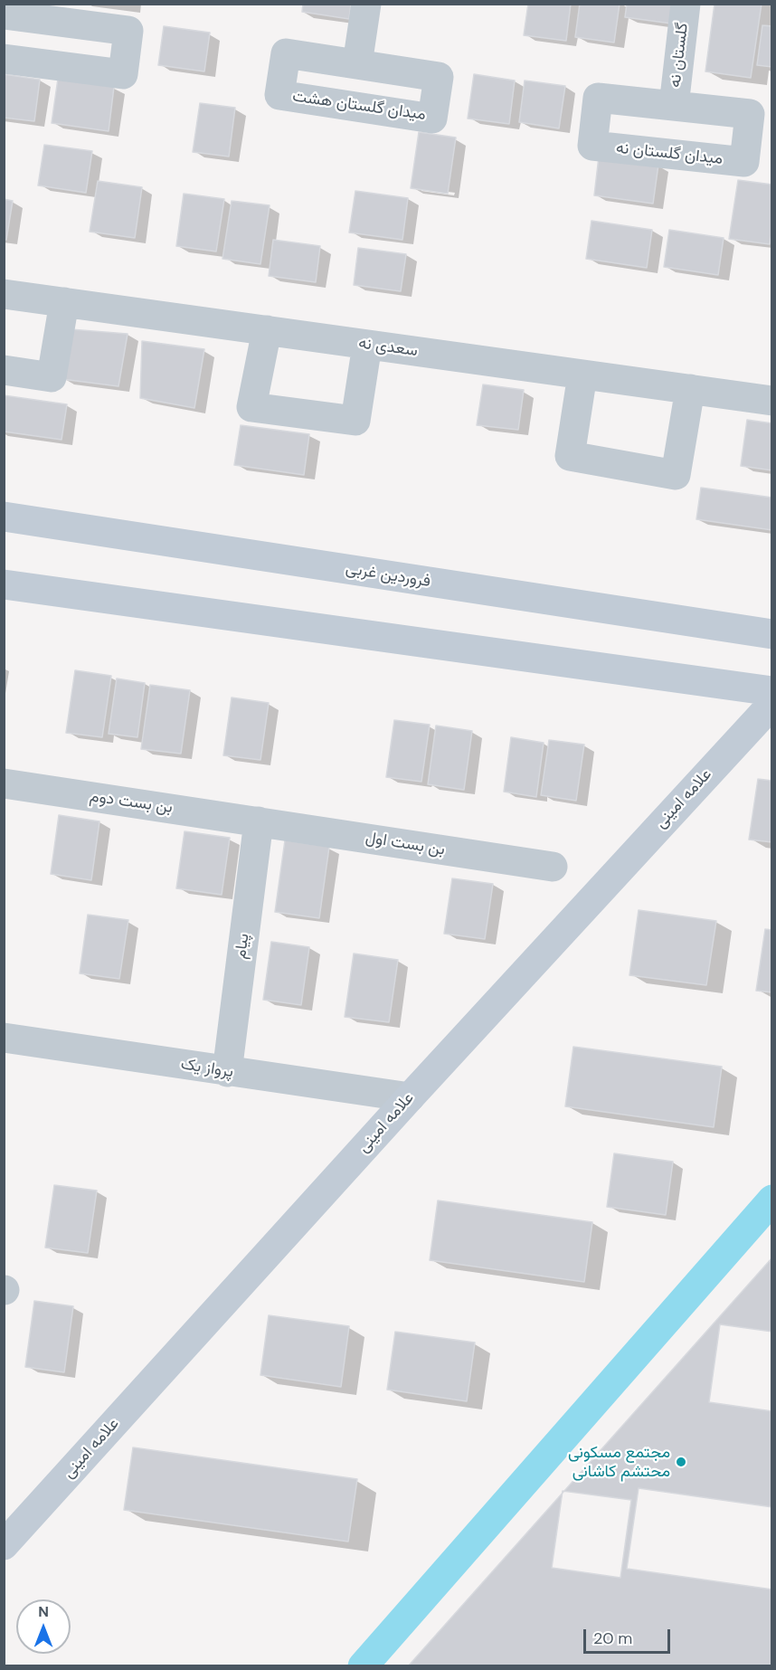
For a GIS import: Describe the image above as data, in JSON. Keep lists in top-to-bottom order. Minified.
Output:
{"streets":{"main road":["فروردین غربی","علامه امینی"],"street":["گلستان نه","میدان گلستان هشت","میدان گلستان نه","سعدی نه","بن بست دوم","بن بست اول","پیام","پرواز یک"]},"crossings":[["گلستان نه","میدان گلستان نه"],["علامه امینی","پرواز یک"],["بن بست دوم","بن بست اول"],["بن بست دوم","پیام"],["بن بست اول","پیام"],["پیام","پرواز یک"]],"places":["مجتمع مسکونی محتشم کاشانی"],"scale_bar":"20 m","north":"top"}
